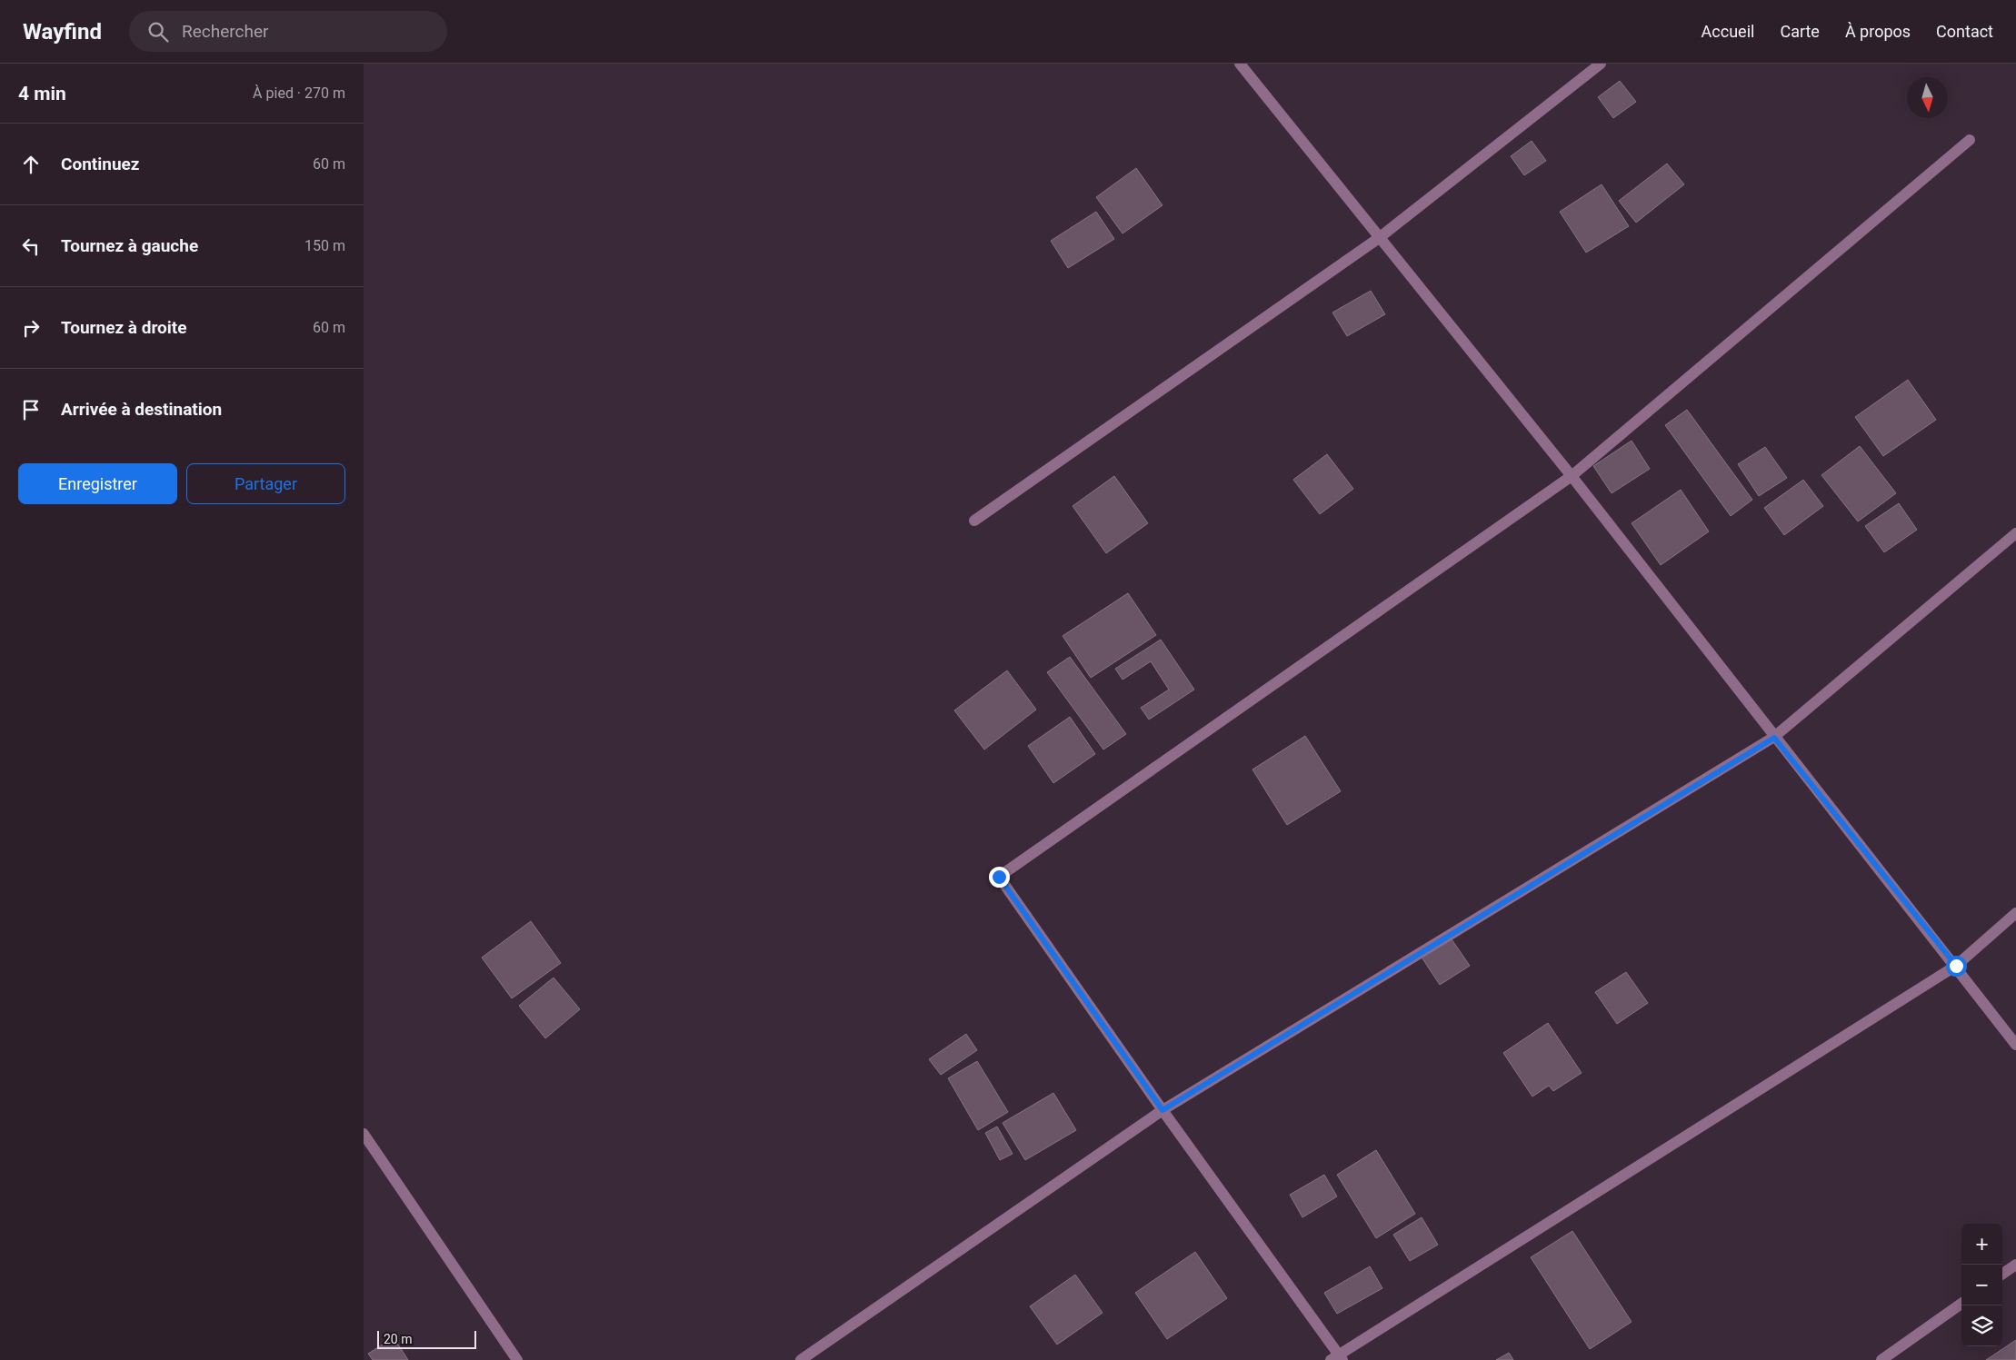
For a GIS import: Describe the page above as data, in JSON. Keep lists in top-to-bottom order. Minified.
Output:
{"scale_bar":"20 m","north":"bottom","page":{"header":"Wayfind","search":"Rechercher","nav":["Accueil","Carte","À propos","Contact"],"heading":["4 min","À pied · 270 m"],"list":[["Continuez","60 m"],["Tournez à gauche","150 m"],["Tournez à droite","60 m"],"Arrivée à destination"],"buttons":["Enregistrer","Partager"],"map_buttons":["+","−"],"scale":"20 m"}}
